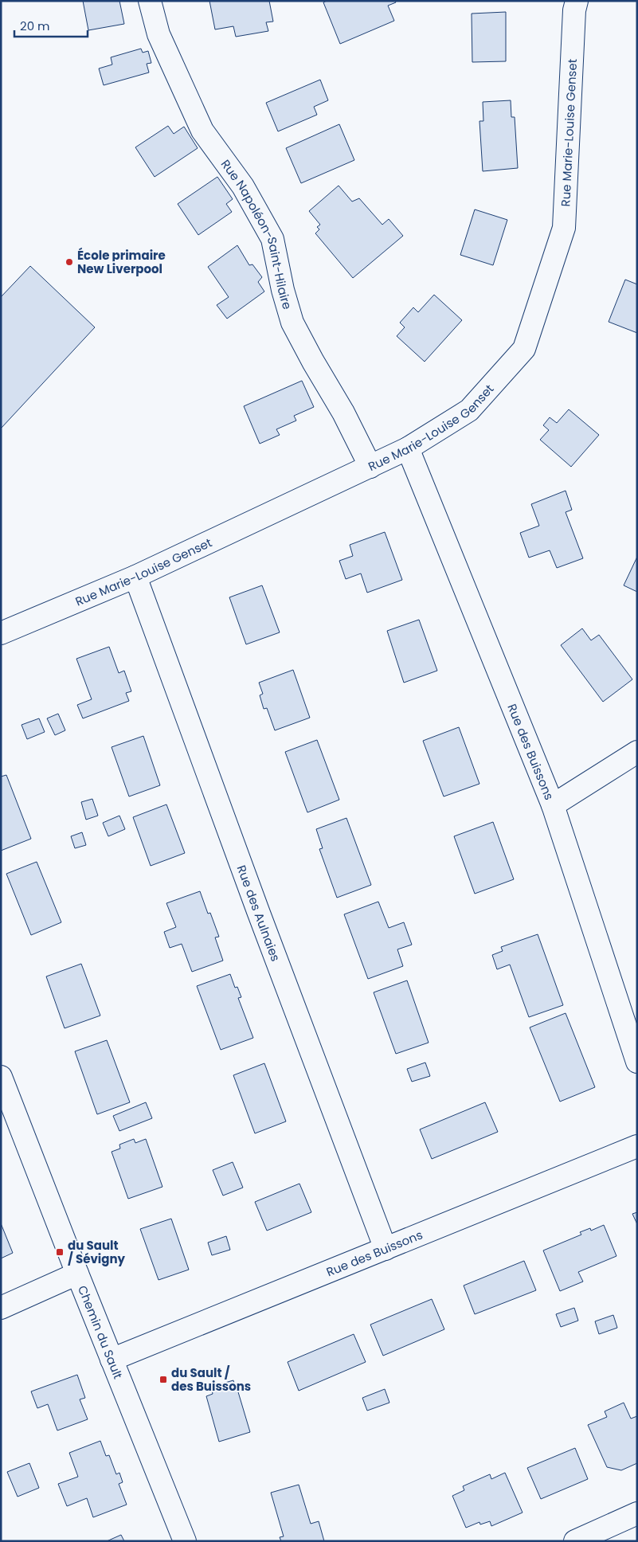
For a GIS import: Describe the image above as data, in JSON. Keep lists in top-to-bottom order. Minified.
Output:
{"streets":{"street":["Rue Marie-Louise Genset","Rue Napoléon-Saint-Hilaire","Rue des Buissons","Rue des Aulnaies","Chemin du Sault"]},"crossings":[["Rue Marie-Louise Genset","Rue Napoléon-Saint-Hilaire"],["Rue Marie-Louise Genset","Rue des Buissons"],["Rue Marie-Louise Genset","Rue des Aulnaies"],["Rue des Buissons","Rue des Aulnaies"],["Rue des Buissons","Chemin du Sault"]],"places":{"other":["École primaire New Liverpool"],"transit":["du Sault / Sévigny","du Sault / des Buissons"]},"scale_bar":"20 m"}
